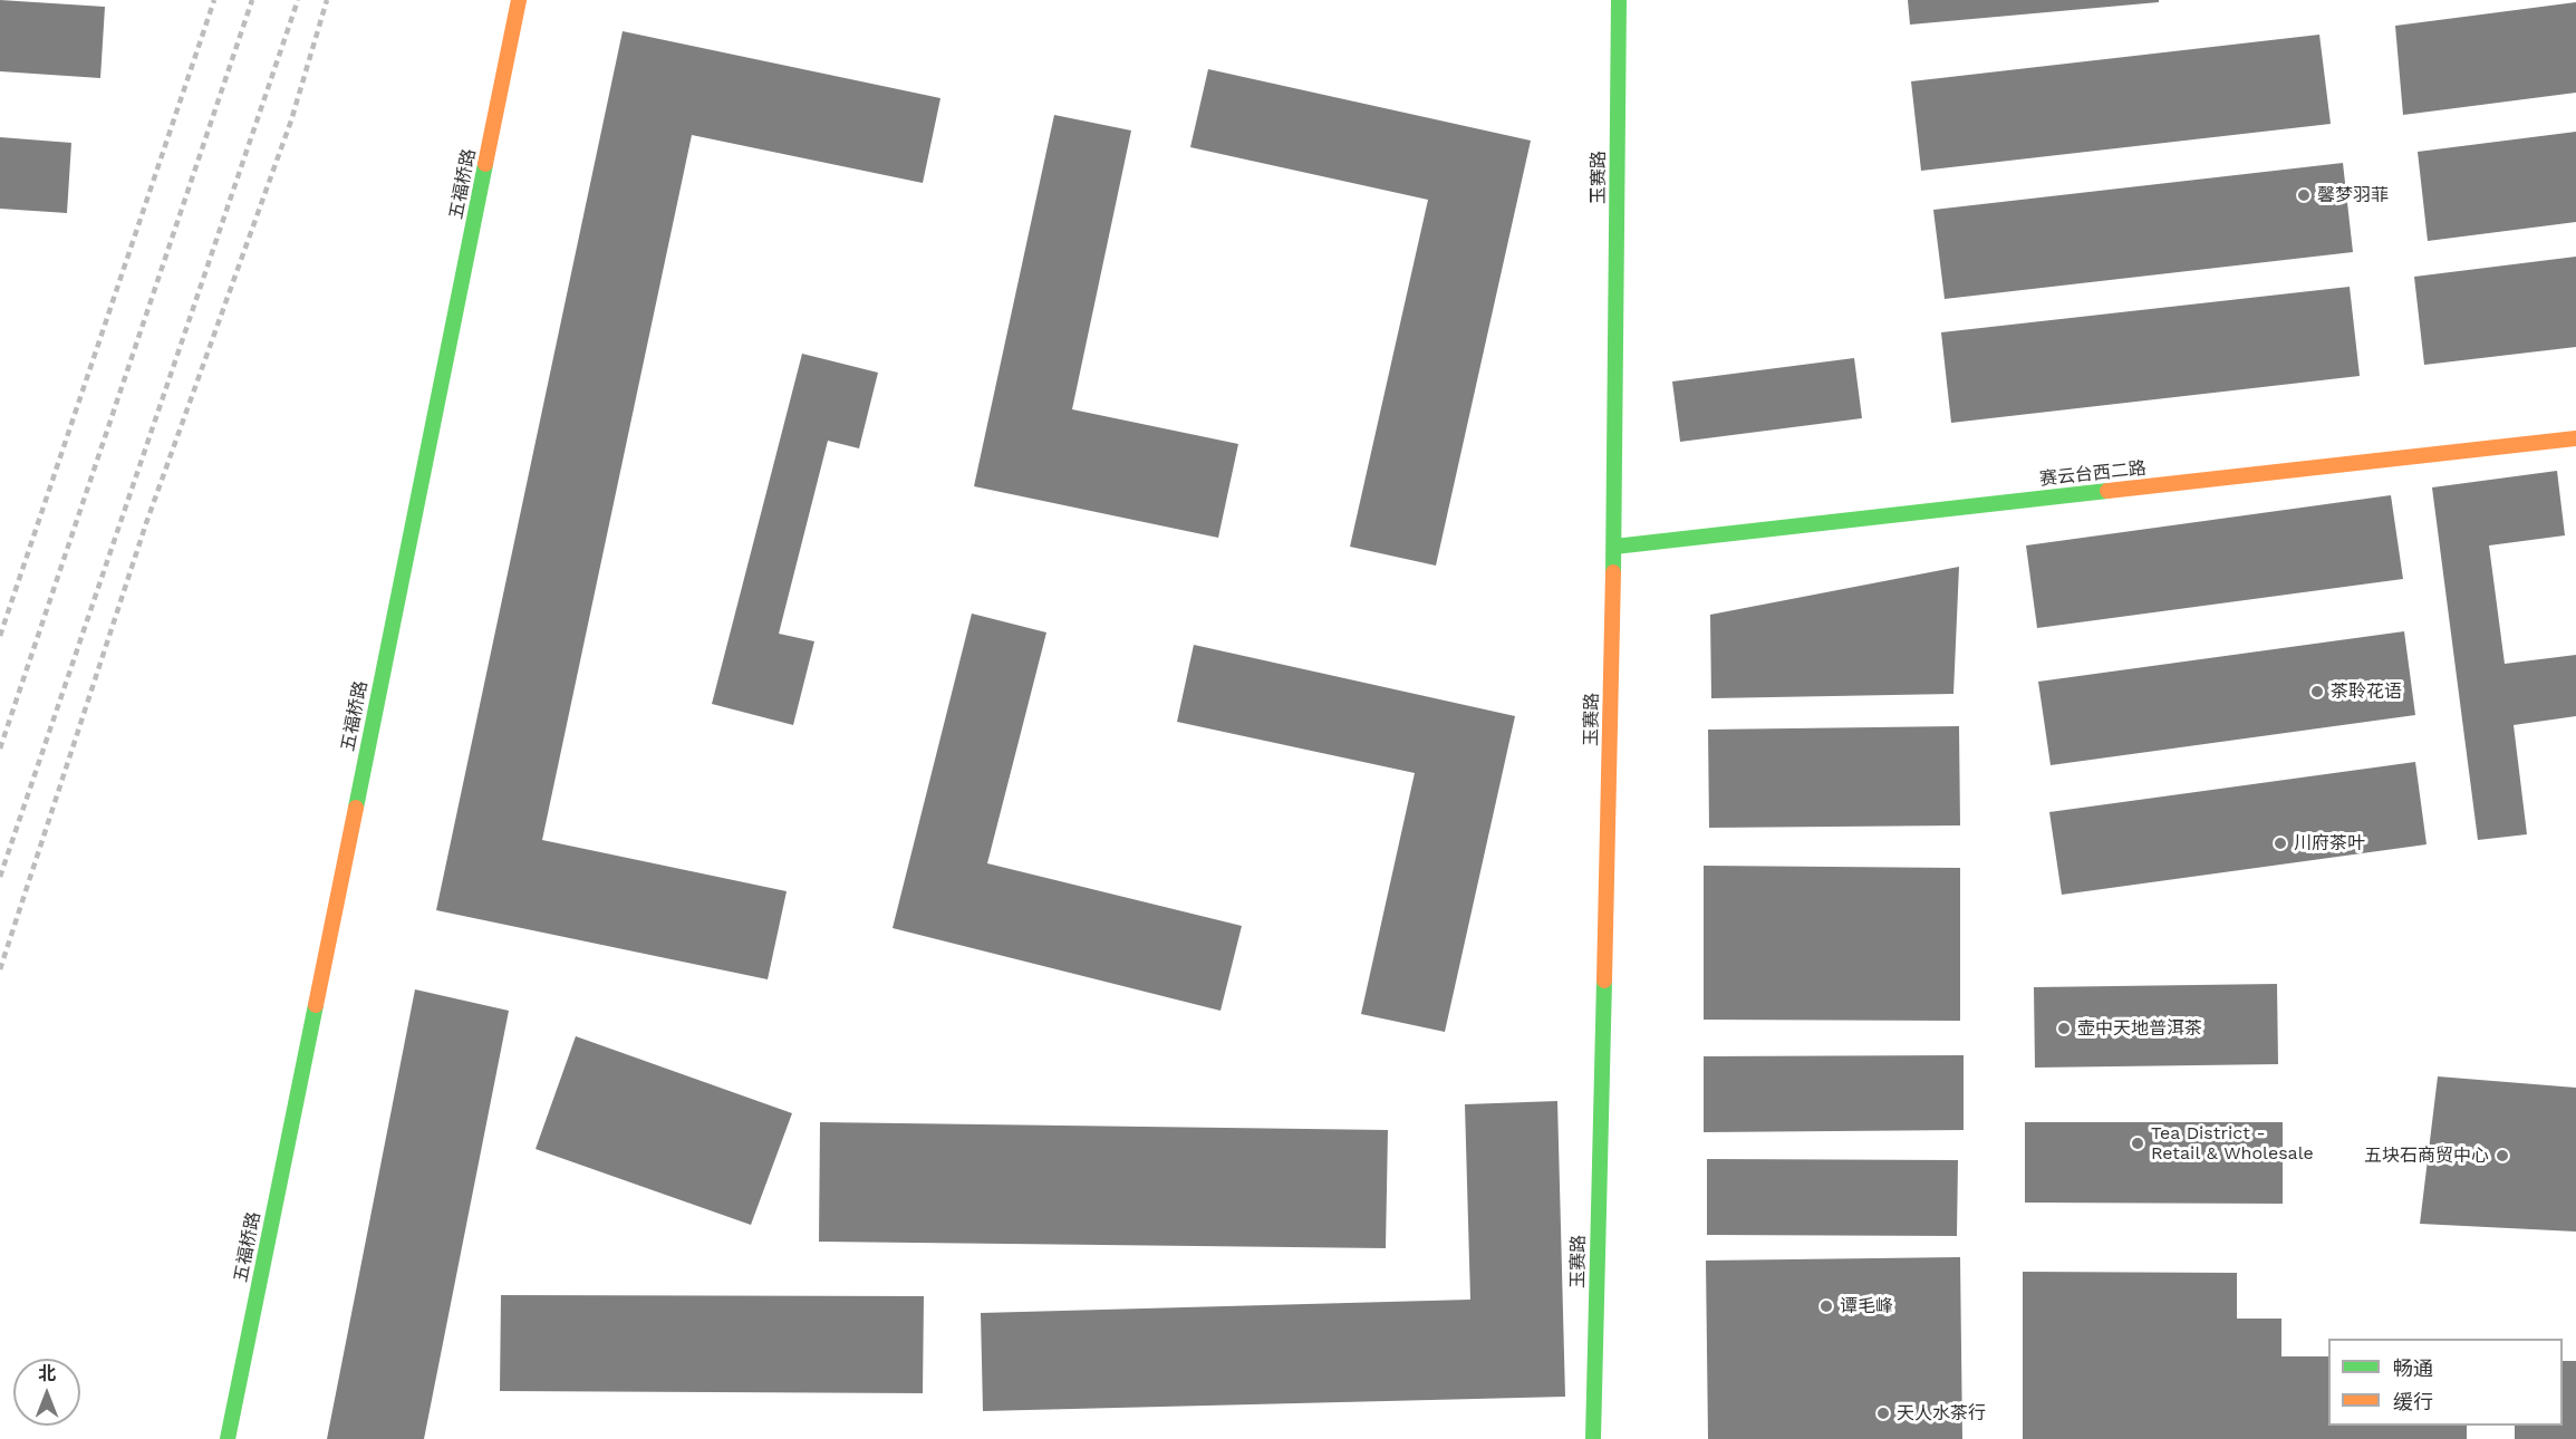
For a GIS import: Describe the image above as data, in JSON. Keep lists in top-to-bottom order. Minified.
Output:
{"streets":{"street":["玉赛路","五福桥路","赛云台西二路"]},"crossings":[["玉赛路","赛云台西二路"]],"places":["馨梦羽菲","茶聆花语","川府茶叶","壶中天地普洱茶","Tea District - Retail & Wholesale","五块石商贸中心","谭毛峰","天人水茶行"],"legend":["畅通","缓行"],"north":"top"}
